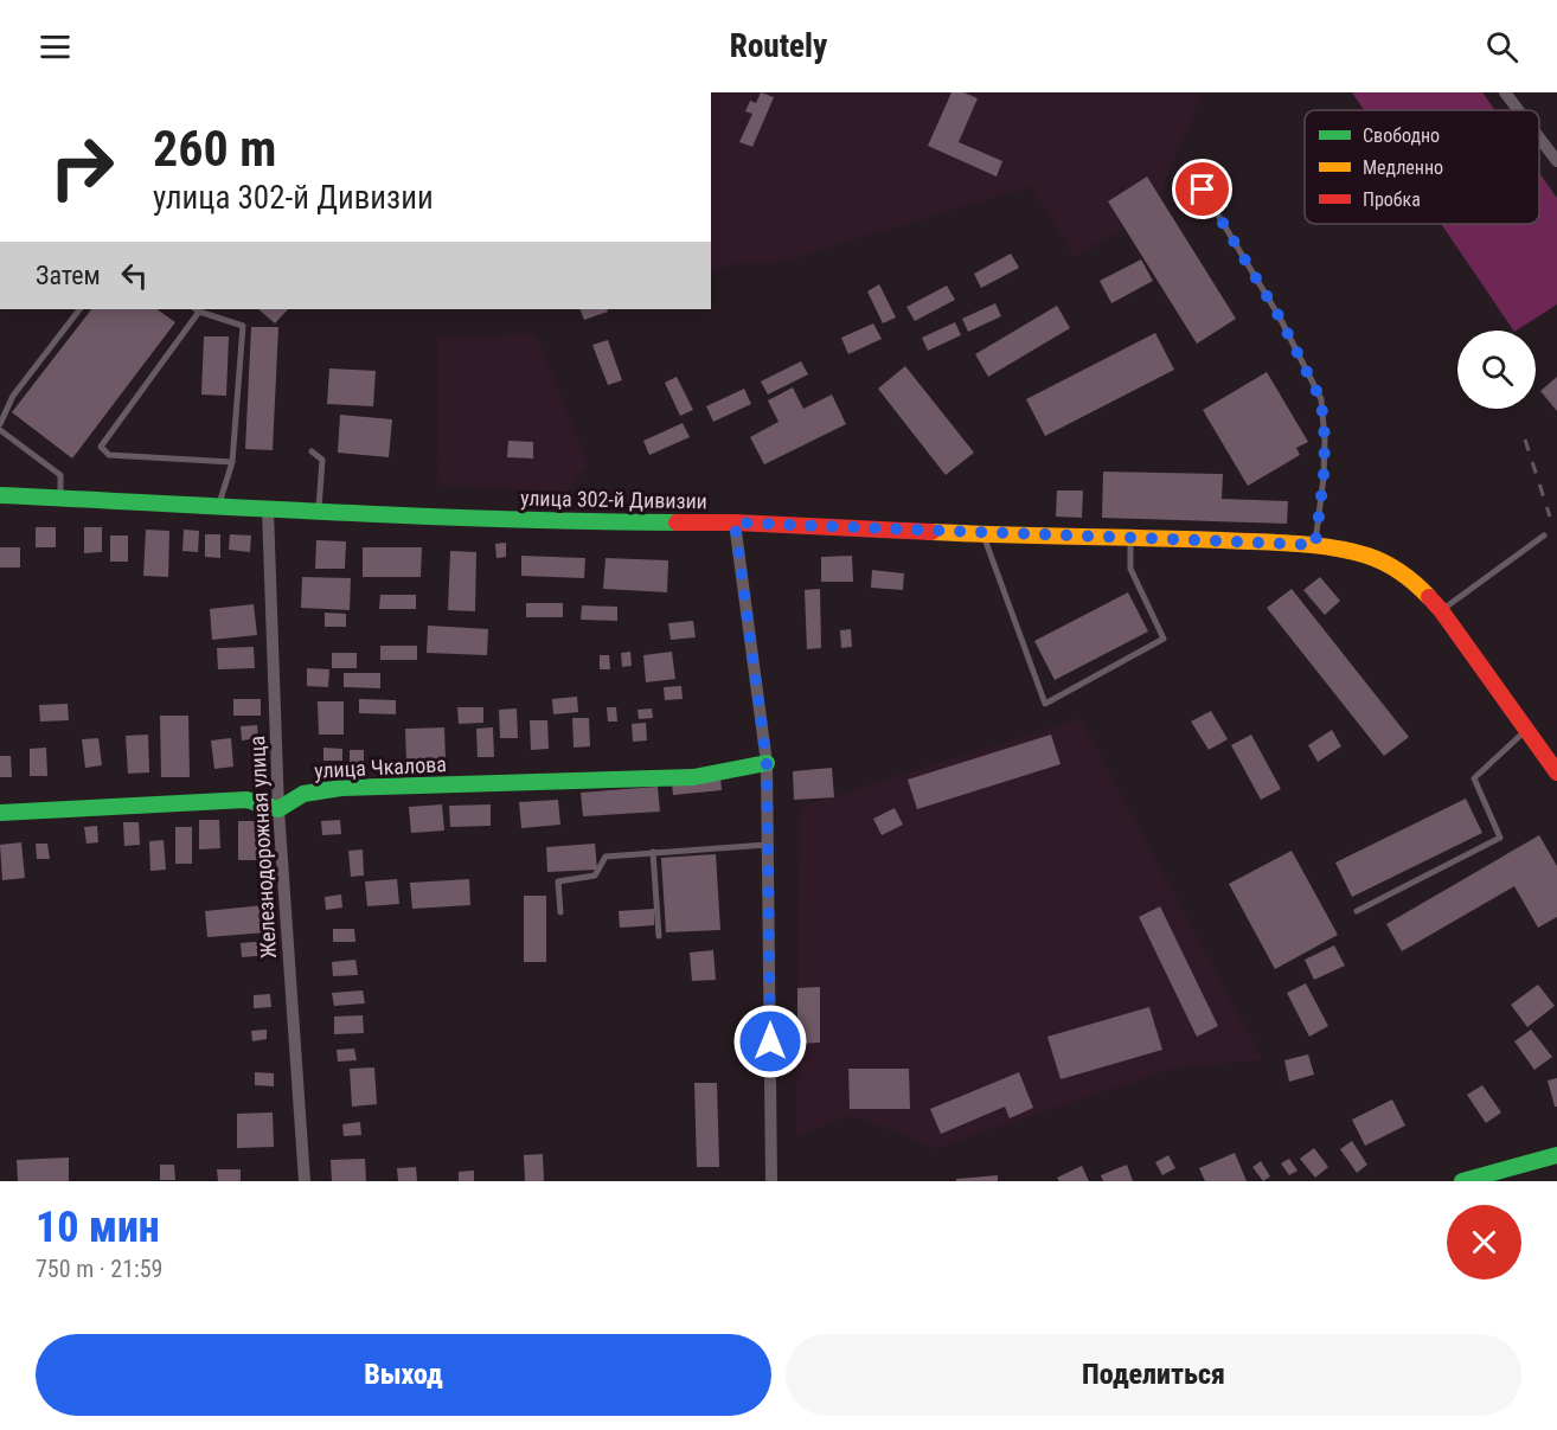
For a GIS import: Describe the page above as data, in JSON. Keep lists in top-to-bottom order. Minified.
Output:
{"streets":{"street":["улица 302-й Дивизии","улица Чкалова","Железнодорожная улица"]},"crossings":[["улица 302-й Дивизии","Железнодорожная улица"],["улица Чкалова","Железнодорожная улица"]],"legend":["Свободно","Медленно","Пробка"],"page":{"header":"Routely","turn":["260 m","улица 302-й Дивизии"],"then":"Затем","heading":["10 мин","750 m · 21:59"],"buttons":["Выход","Поделиться"]}}
